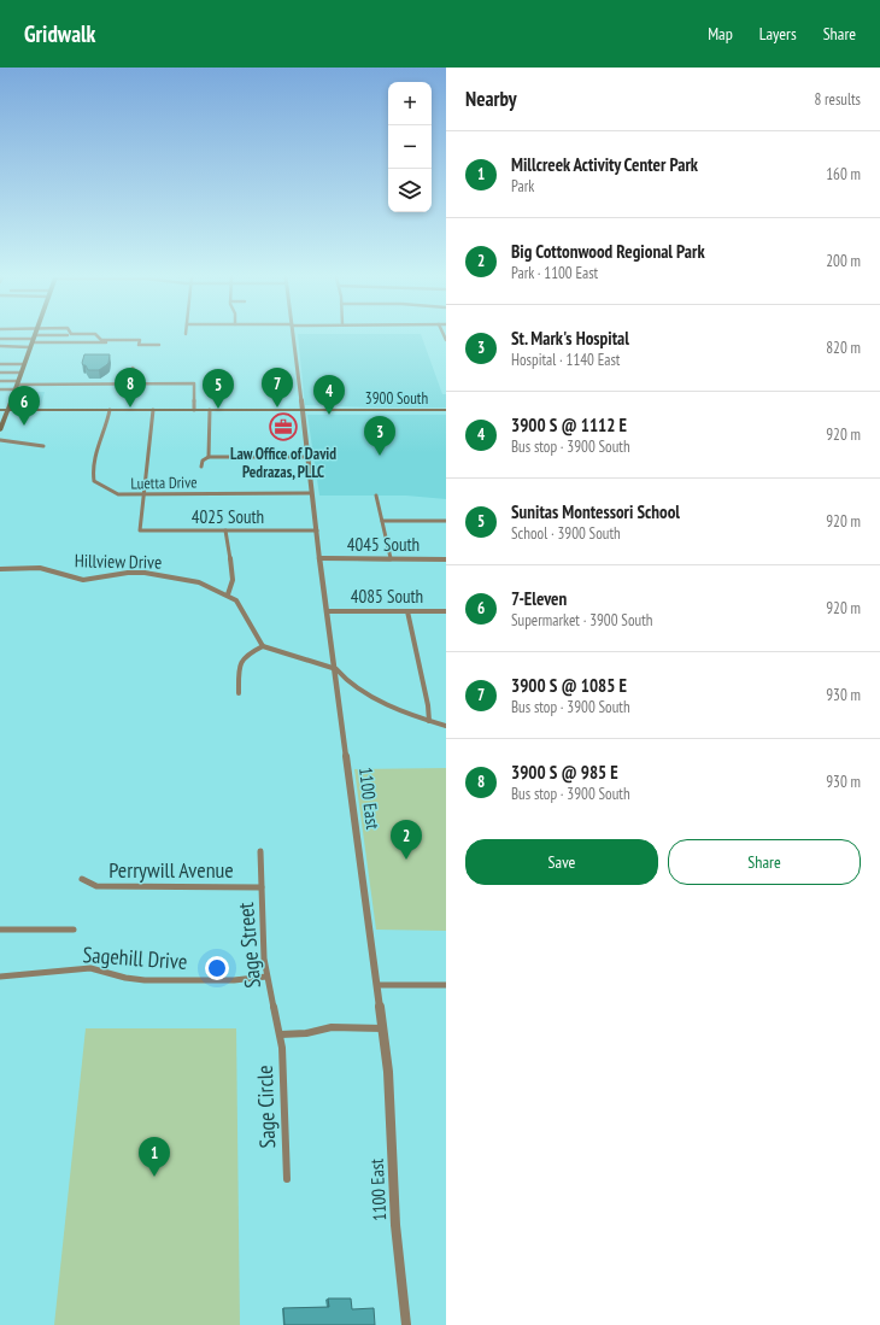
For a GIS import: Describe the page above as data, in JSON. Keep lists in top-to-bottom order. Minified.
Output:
{"streets":{"main road":["3900 South"],"street":["Luetta Drive","4025 South","4045 South","Hillview Drive","4085 South","1100 East","Perrywill Avenue","Sage Street","Sagehill Drive","Sage Circle"]},"crossings":[["3900 South","Luetta Drive"],["3900 South","1100 East"],["Luetta Drive","4025 South"],["Luetta Drive","1100 East"],["4025 South","1100 East"],["4045 South","1100 East"],["4085 South","1100 East"],["Perrywill Avenue","Sage Street"],["Sage Street","Sagehill Drive"],["Sage Street","Sage Circle"]],"places":{"office":["Law Office of David Pedrazas, PLLC"]},"page":{"header":"Gridwalk","nav":["Map","Layers","Share"],"heading":["Nearby","8 results"],"map_buttons":["+","−"],"list":[{"mark":"1","name":"Millcreek Activity Center Park","note":"Park","value":"160 m"},{"mark":"2","name":"Big Cottonwood Regional Park","note":"Park · 1100 East","value":"200 m"},{"mark":"3","name":"St. Mark's Hospital","note":"Hospital · 1140 East","value":"820 m"},{"mark":"4","name":"3900 S @ 1112 E","note":"Bus stop · 3900 South","value":"920 m"},{"mark":"5","name":"Sunitas Montessori School","note":"School · 3900 South","value":"920 m"},{"mark":"6","name":"7-Eleven","note":"Supermarket · 3900 South","value":"920 m"},{"mark":"7","name":"3900 S @ 1085 E","note":"Bus stop · 3900 South","value":"930 m"},{"mark":"8","name":"3900 S @ 985 E","note":"Bus stop · 3900 South","value":"930 m"}],"pins":["7","8","5","4","6","3","2","1"],"buttons":["Save","Share"]}}
